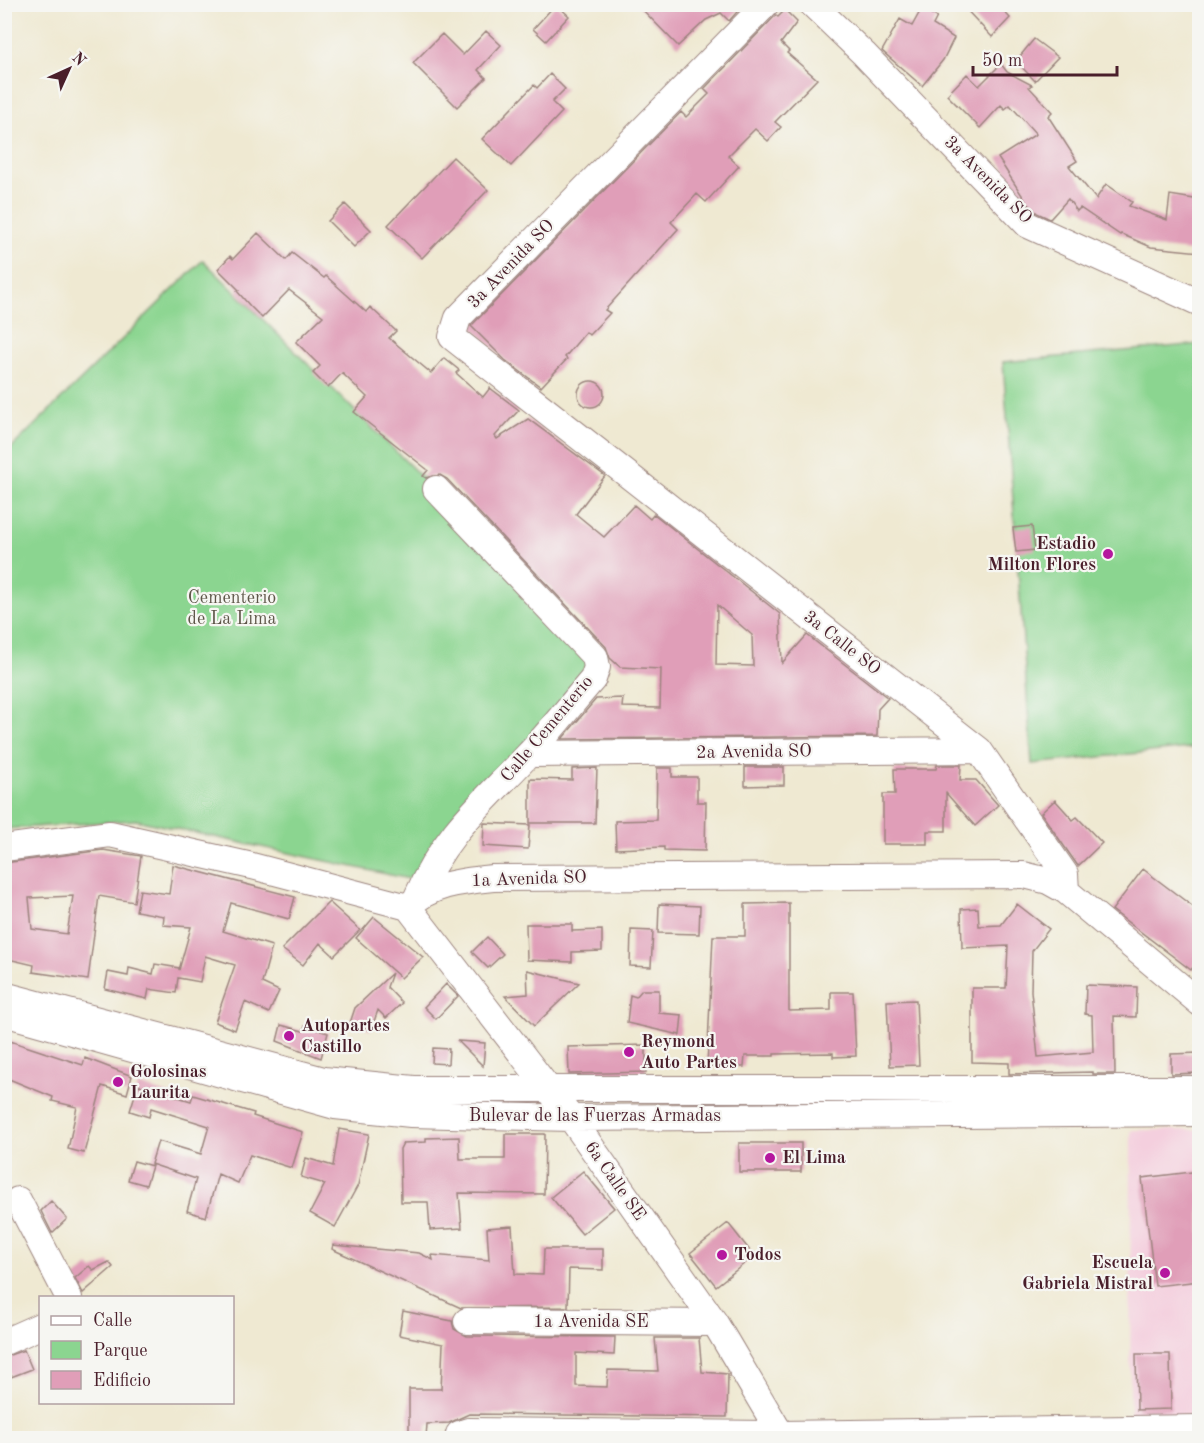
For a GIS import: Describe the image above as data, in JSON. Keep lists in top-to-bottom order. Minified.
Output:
{"streets":{"street":["3a Avenida SO","3a Calle SO","Calle Cementerio","2a Avenida SO","1a Avenida SO","Bulevar de las Fuerzas Armadas","6a Calle SE","1a Avenida SE"]},"crossings":[["3a Avenida SO","3a Calle SO"],["3a Calle SO","2a Avenida SO"],["3a Calle SO","1a Avenida SO"],["Calle Cementerio","2a Avenida SO"],["Calle Cementerio","1a Avenida SO"],["Calle Cementerio","6a Calle SE"],["1a Avenida SO","6a Calle SE"],["Bulevar de las Fuerzas Armadas","6a Calle SE"],["6a Calle SE","1a Avenida SE"]],"parks":["Cementerio de La Lima"],"places":["Estadio Milton Flores","Autopartes Castillo","Reymond Auto Partes","Golosinas Laurita","El Lima","Todos","Escuela Gabriela Mistral"],"legend":["Calle","Parque","Edificio"],"scale_bar":"50 m","north":"top right"}
